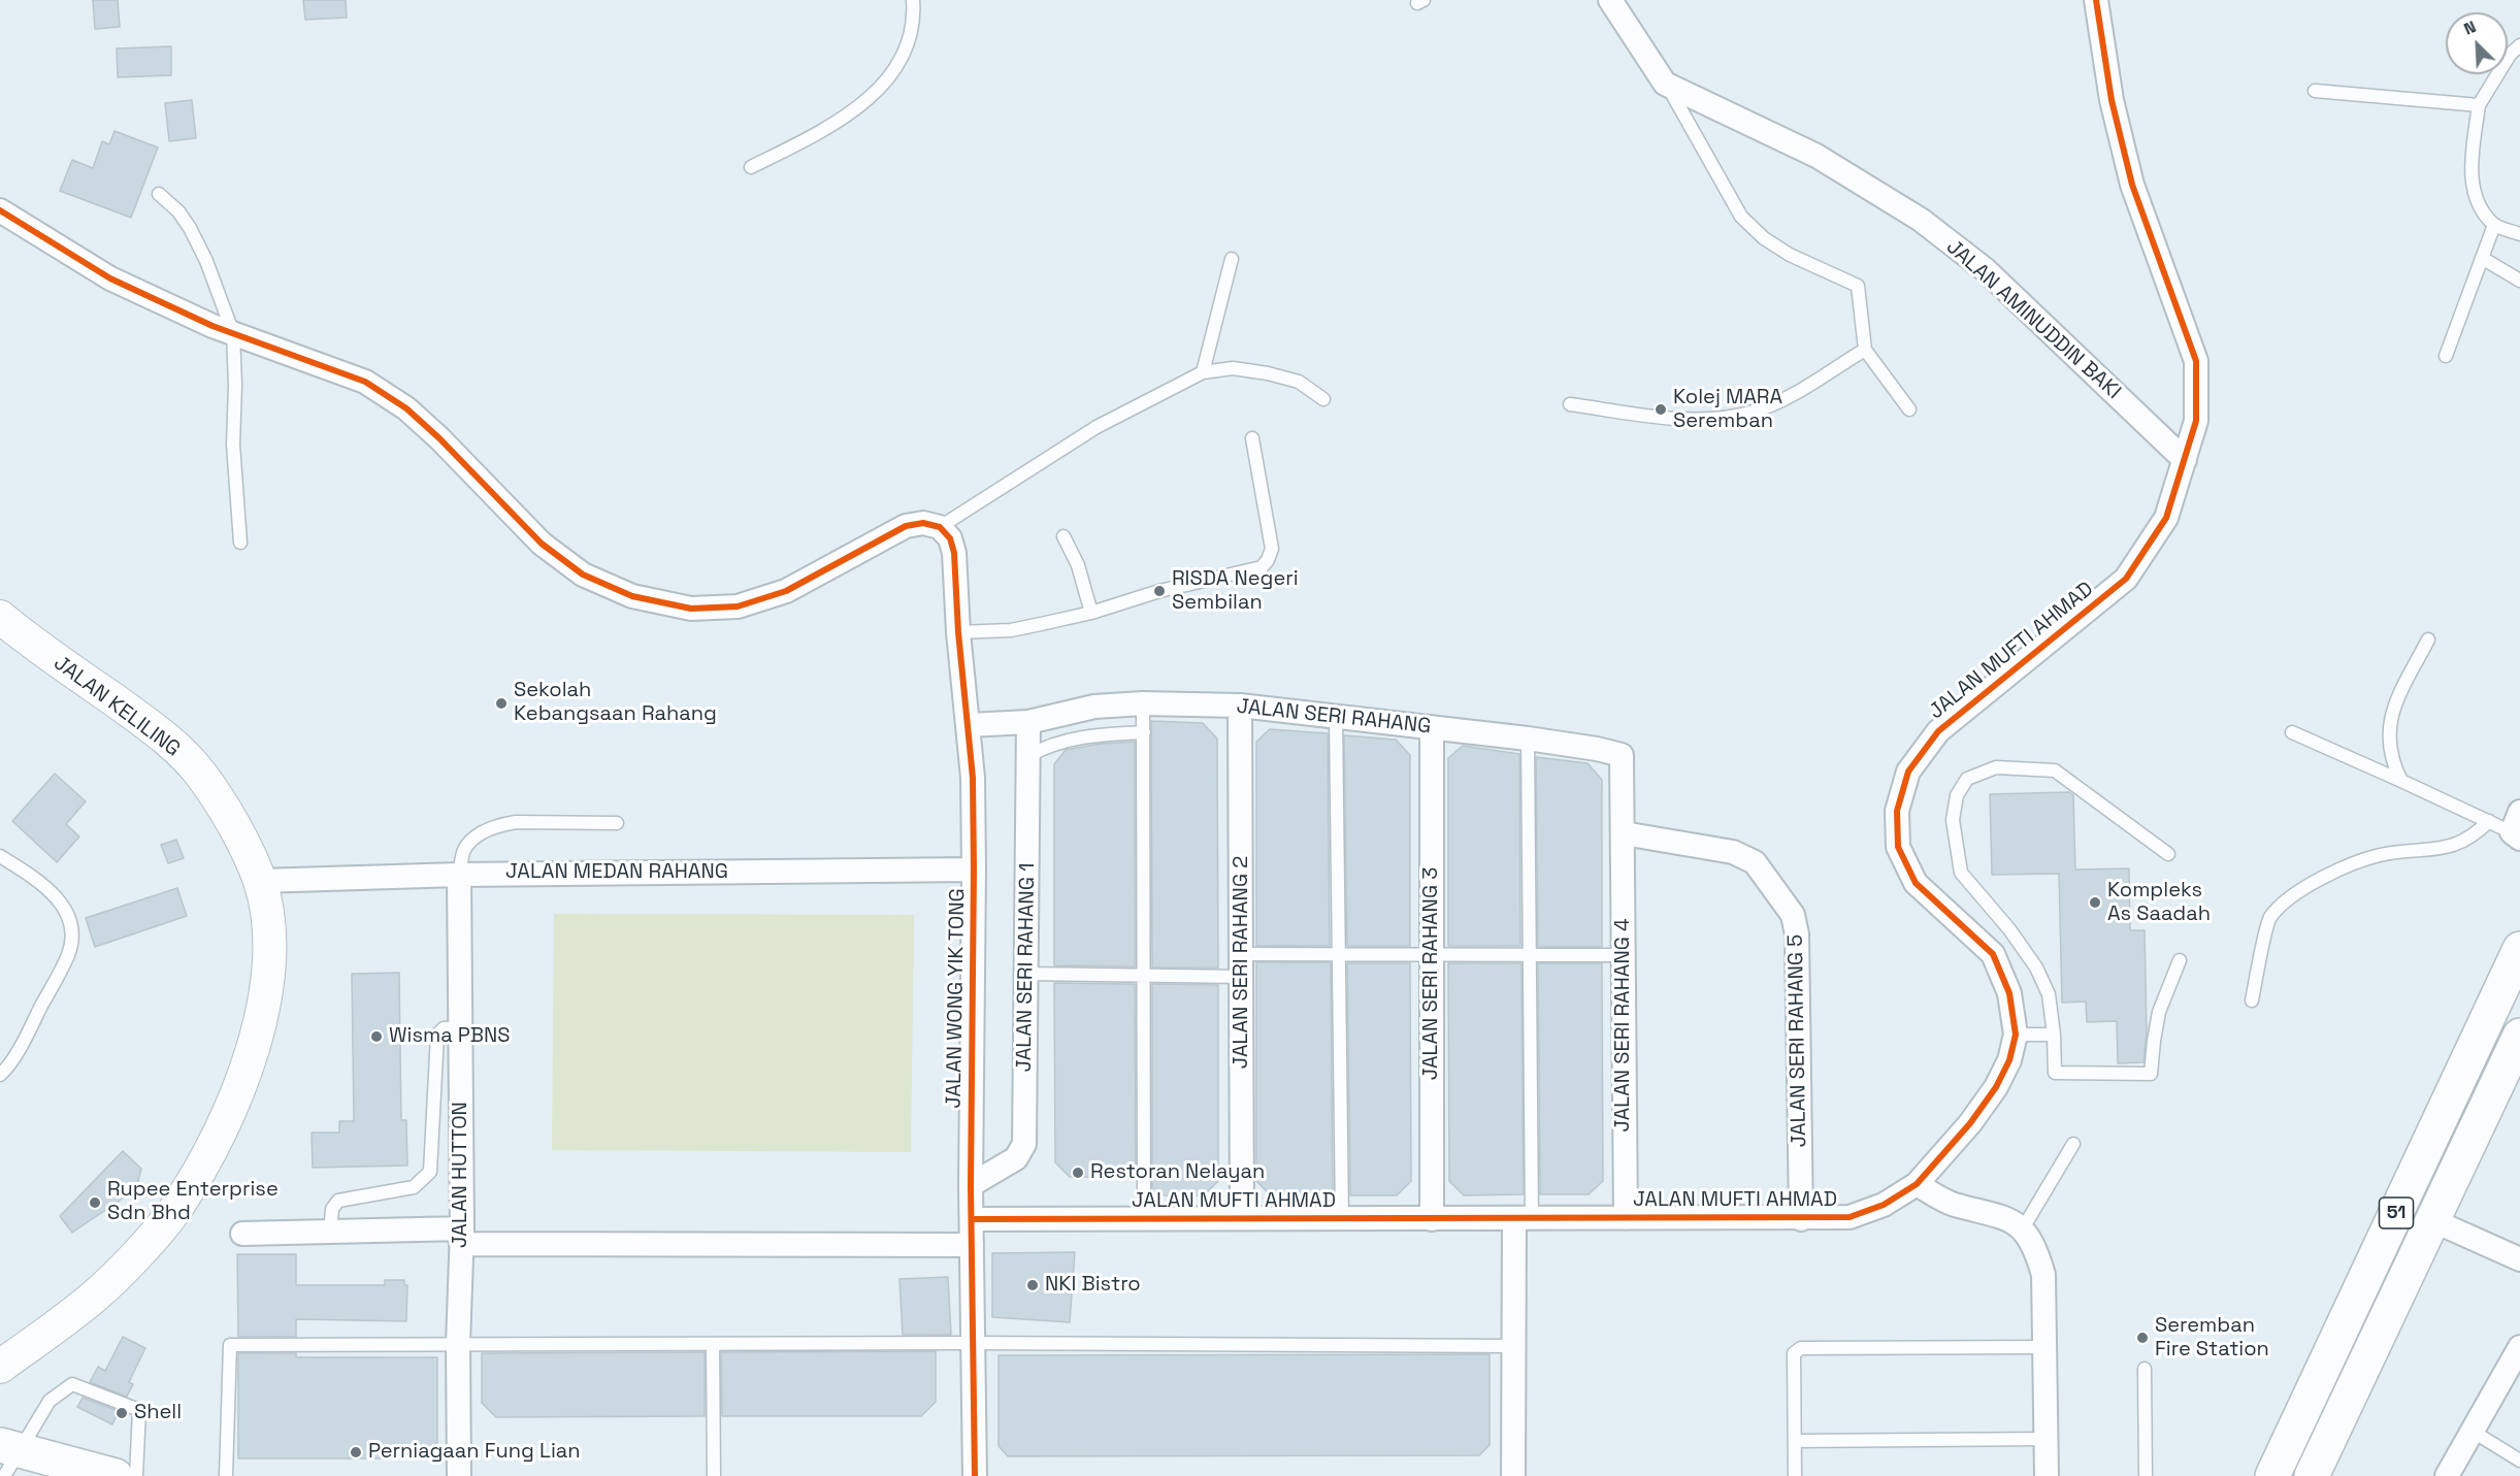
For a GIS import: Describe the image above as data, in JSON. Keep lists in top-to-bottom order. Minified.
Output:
{"streets":{"highway":["51"],"street":["JALAN AMINUDDIN BAKI","JALAN MUFTI AHMAD","JALAN KELILING","JALAN SERI RAHANG","JALAN MEDAN RAHANG","JALAN SERI RAHANG 2","JALAN SERI RAHANG 1","JALAN SERI RAHANG 3","JALAN WONG YIK TONG","JALAN SERI RAHANG 4","JALAN SERI RAHANG 5","JALAN HUTTON"]},"crossings":[["JALAN AMINUDDIN BAKI","JALAN MUFTI AHMAD"],["JALAN MUFTI AHMAD","JALAN SERI RAHANG 2"],["JALAN MUFTI AHMAD","JALAN SERI RAHANG 3"],["JALAN MUFTI AHMAD","JALAN WONG YIK TONG"],["JALAN MUFTI AHMAD","JALAN SERI RAHANG 4"],["JALAN MUFTI AHMAD","JALAN SERI RAHANG 5"],["JALAN KELILING","JALAN MEDAN RAHANG"],["JALAN SERI RAHANG","JALAN SERI RAHANG 2"],["JALAN SERI RAHANG","JALAN SERI RAHANG 1"],["JALAN SERI RAHANG","JALAN SERI RAHANG 3"],["JALAN SERI RAHANG","JALAN WONG YIK TONG"],["JALAN SERI RAHANG","JALAN SERI RAHANG 4"],["JALAN SERI RAHANG","JALAN SERI RAHANG 5"],["JALAN MEDAN RAHANG","JALAN WONG YIK TONG"],["JALAN MEDAN RAHANG","JALAN HUTTON"],["JALAN SERI RAHANG 1","JALAN WONG YIK TONG"],["JALAN SERI RAHANG 4","JALAN SERI RAHANG 5"]],"places":["Kolej MARA Seremban","RISDA Negeri Sembilan","Sekolah Kebangsaan Rahang","Kompleks As Saadah","Wisma PBNS","Restoran Nelayan","Rupee Enterprise Sdn Bhd","NKI Bistro","Seremban Fire Station","Shell","Perniagaan Fung Lian"],"north":"top left"}
